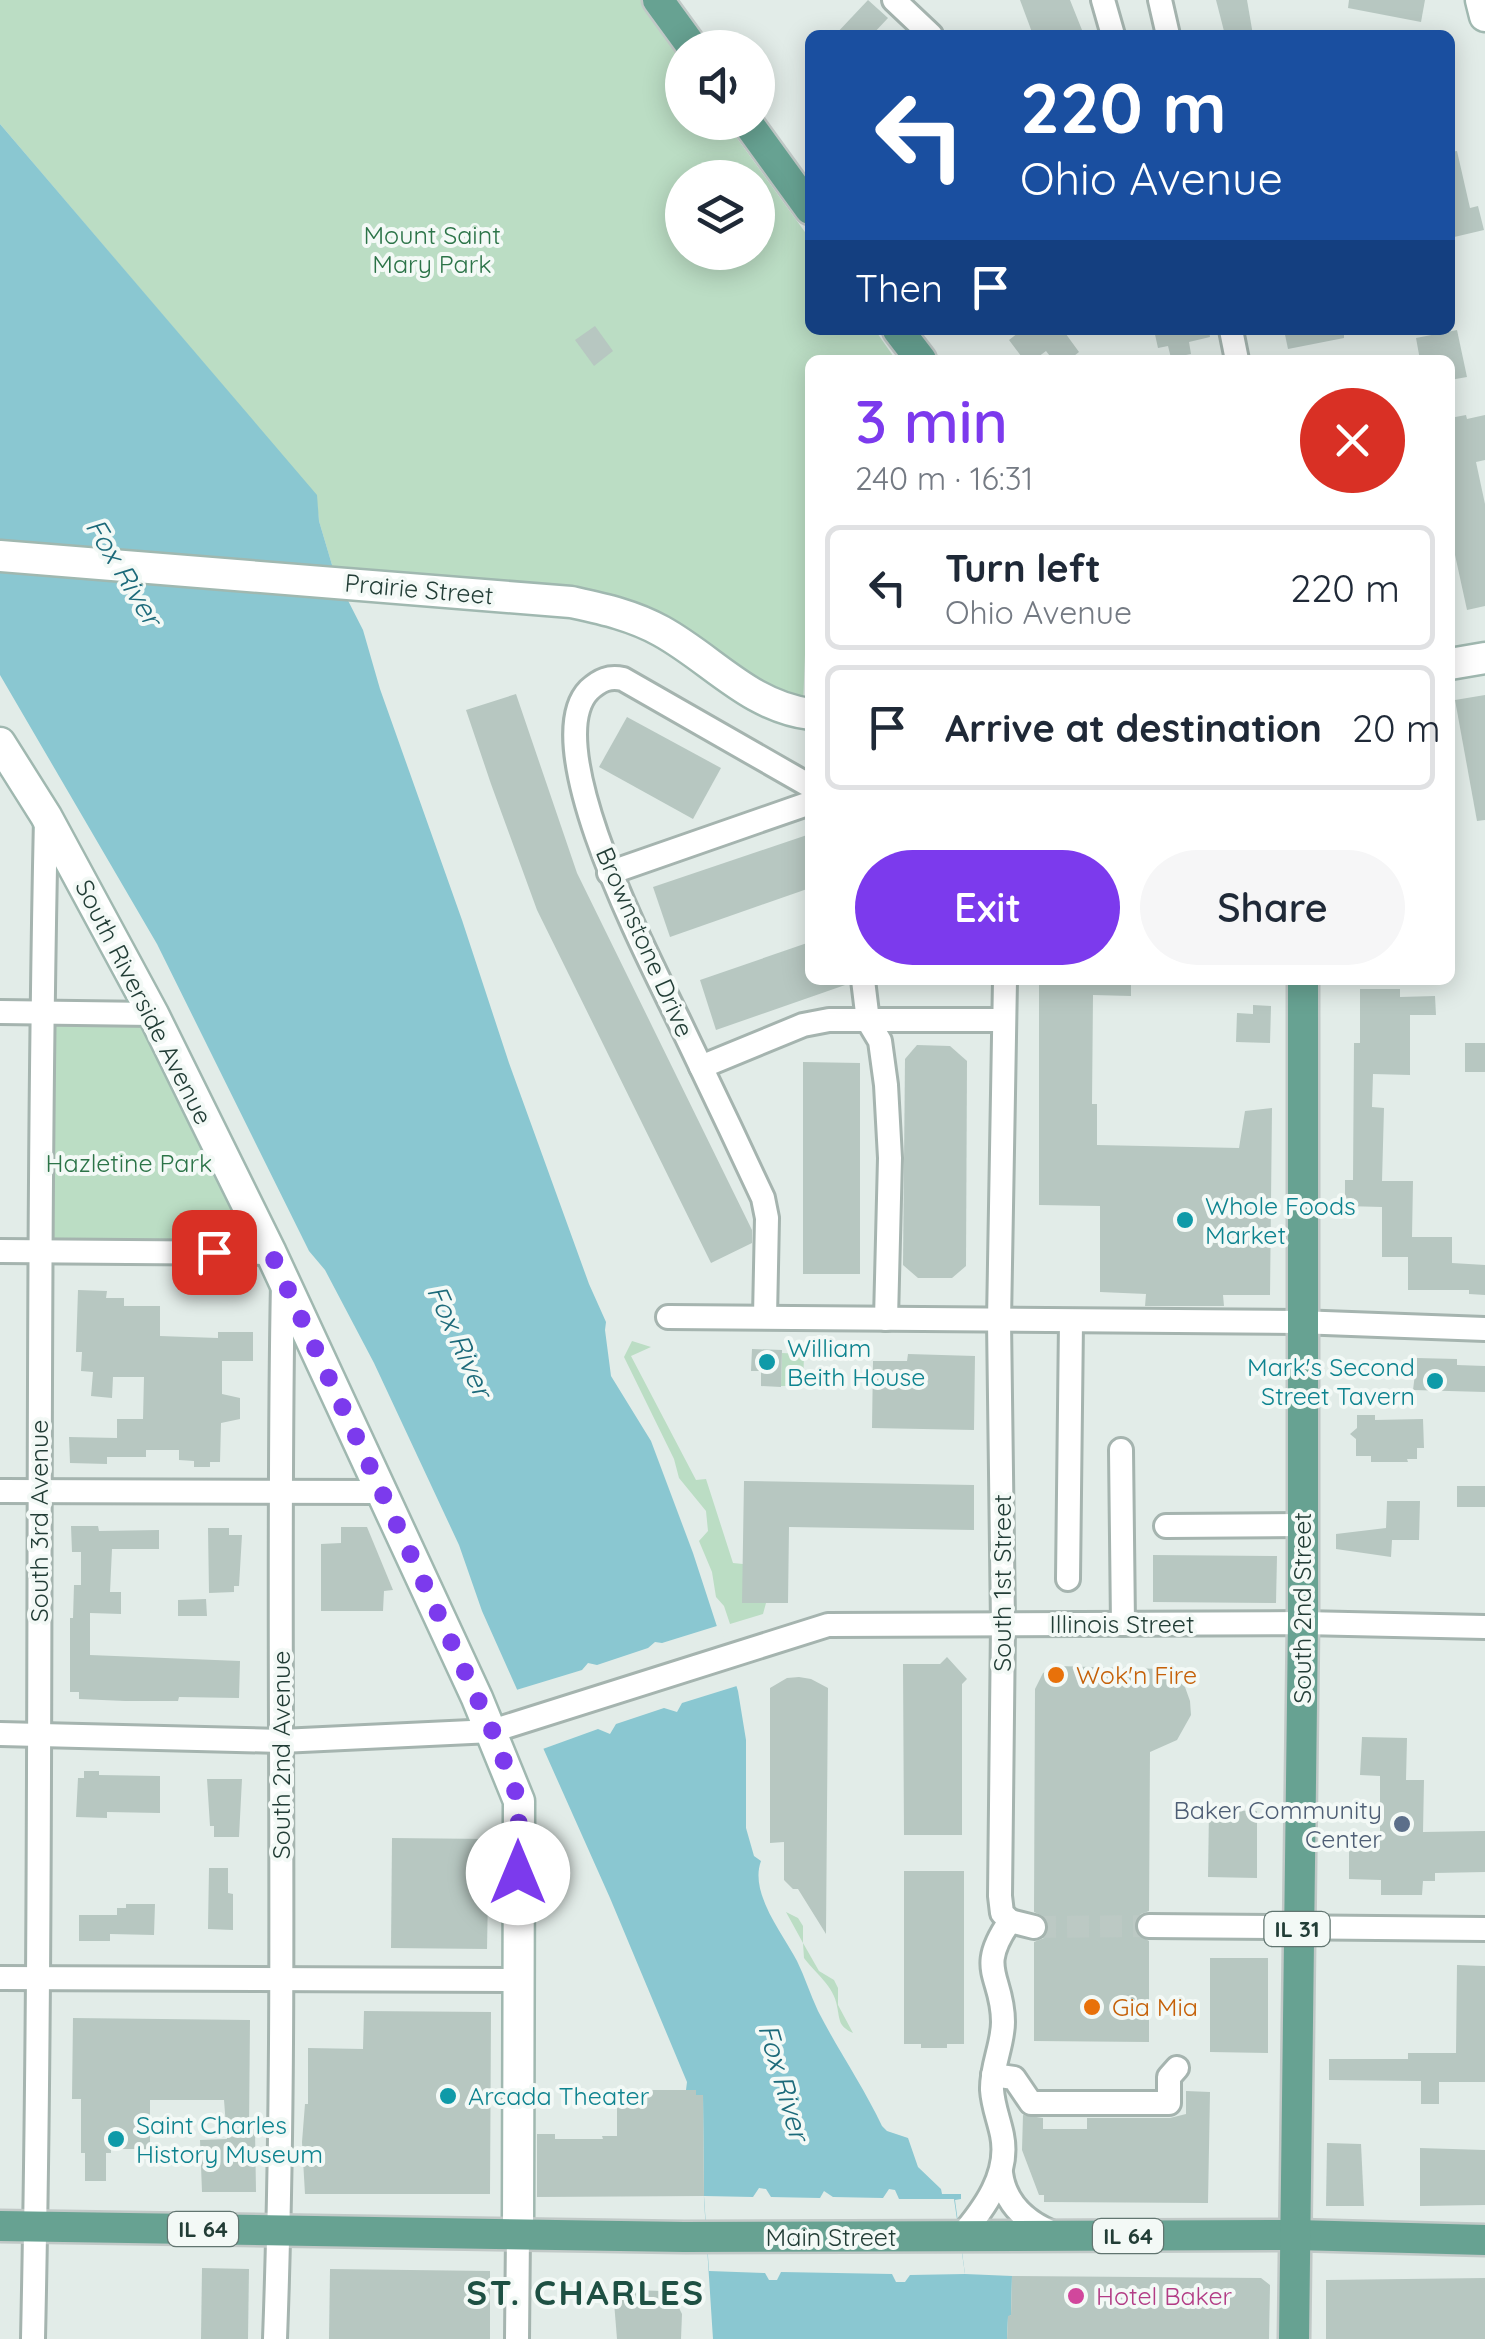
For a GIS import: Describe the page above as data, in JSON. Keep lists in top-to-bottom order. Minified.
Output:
{"streets":{"main road":["South 2nd Street","IL 31","IL 64","Main Street"],"street":["Prairie Street","Brownstone Drive","South Riverside Avenue","South 3rd Avenue","South 1st Street","Illinois Street","South 2nd Avenue"]},"crossings":[["South Riverside Avenue","South 3rd Avenue"],["South Riverside Avenue","Illinois Street"],["South Riverside Avenue","South 2nd Avenue"],["South Riverside Avenue","IL 64"],["South Riverside Avenue","Main Street"],["South 3rd Avenue","Illinois Street"],["South 3rd Avenue","IL 64"],["South 1st Street","Illinois Street"],["South 2nd Street","Illinois Street"],["South 2nd Street","IL 31"],["South 2nd Street","IL 64"],["Illinois Street","South 2nd Avenue"],["South 2nd Avenue","IL 64"],["IL 31","IL 64"],["IL 64","Main Street"]],"districts":["ST. CHARLES"],"water":["Fox River"],"parks":["Mount Saint Mary Park","Hazletine Park"],"places":["Whole Foods Market","William Beith House","Mark's Second Street Tavern","Wok'n Fire","Baker Community Center","Gia Mia","Arcada Theater","Saint Charles History Museum","Hotel Baker"],"page":{"turn":["220 m","Ohio Avenue"],"then":"Then","heading":["3 min","240 m · 16:31"],"list":[{"name":"Turn left","note":"Ohio Avenue","value":"220 m"},{"name":"Arrive at destination","value":"20 m"}],"buttons":["Exit","Share"]}}
